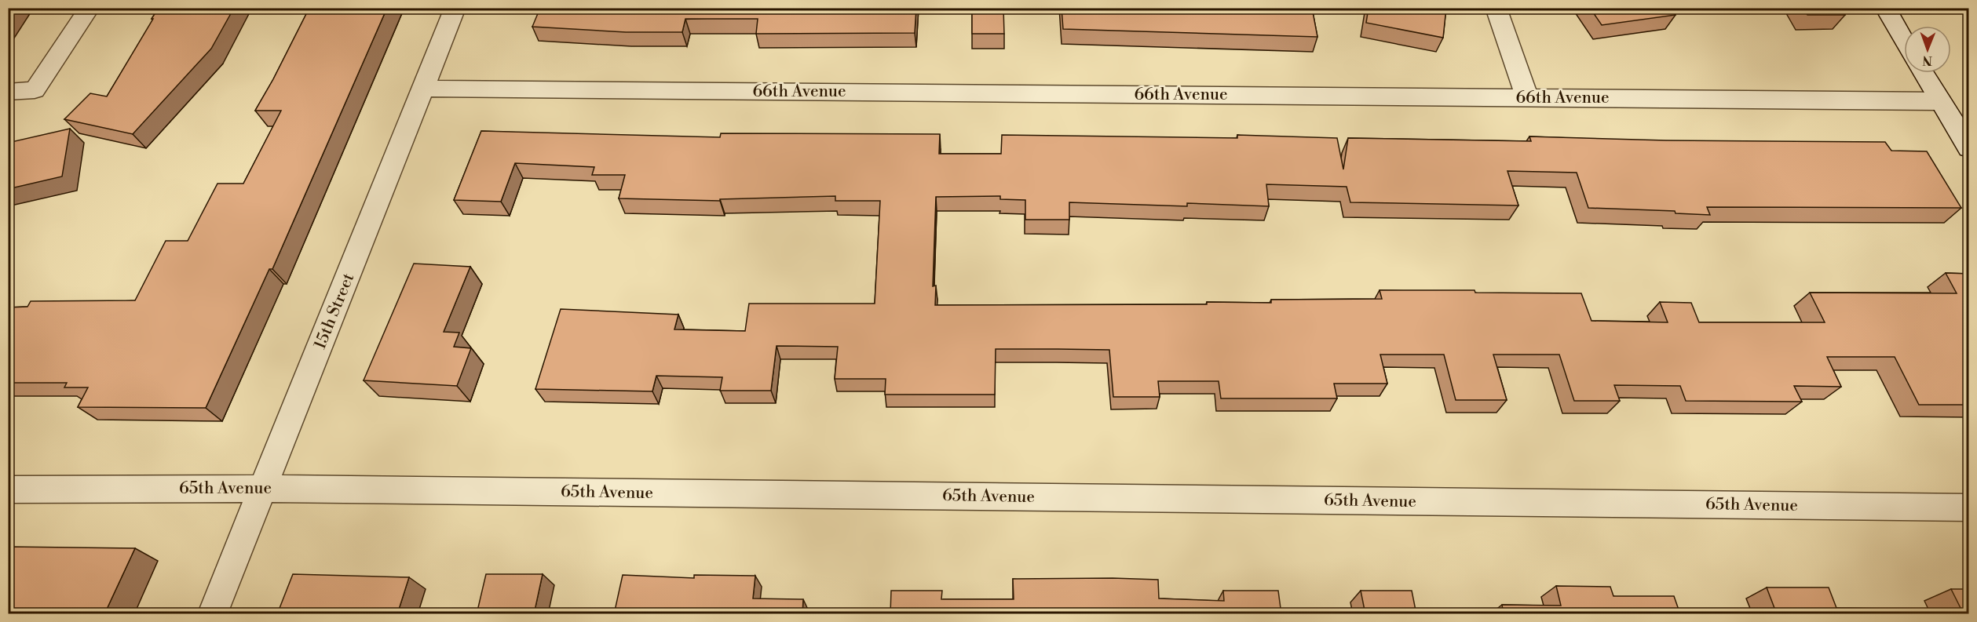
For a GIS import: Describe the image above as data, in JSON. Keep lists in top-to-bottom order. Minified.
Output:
{"streets":{"street":["66th Avenue","15th Street","65th Avenue"]},"crossings":[["66th Avenue","15th Street"],["15th Street","65th Avenue"]],"north":"bottom"}
